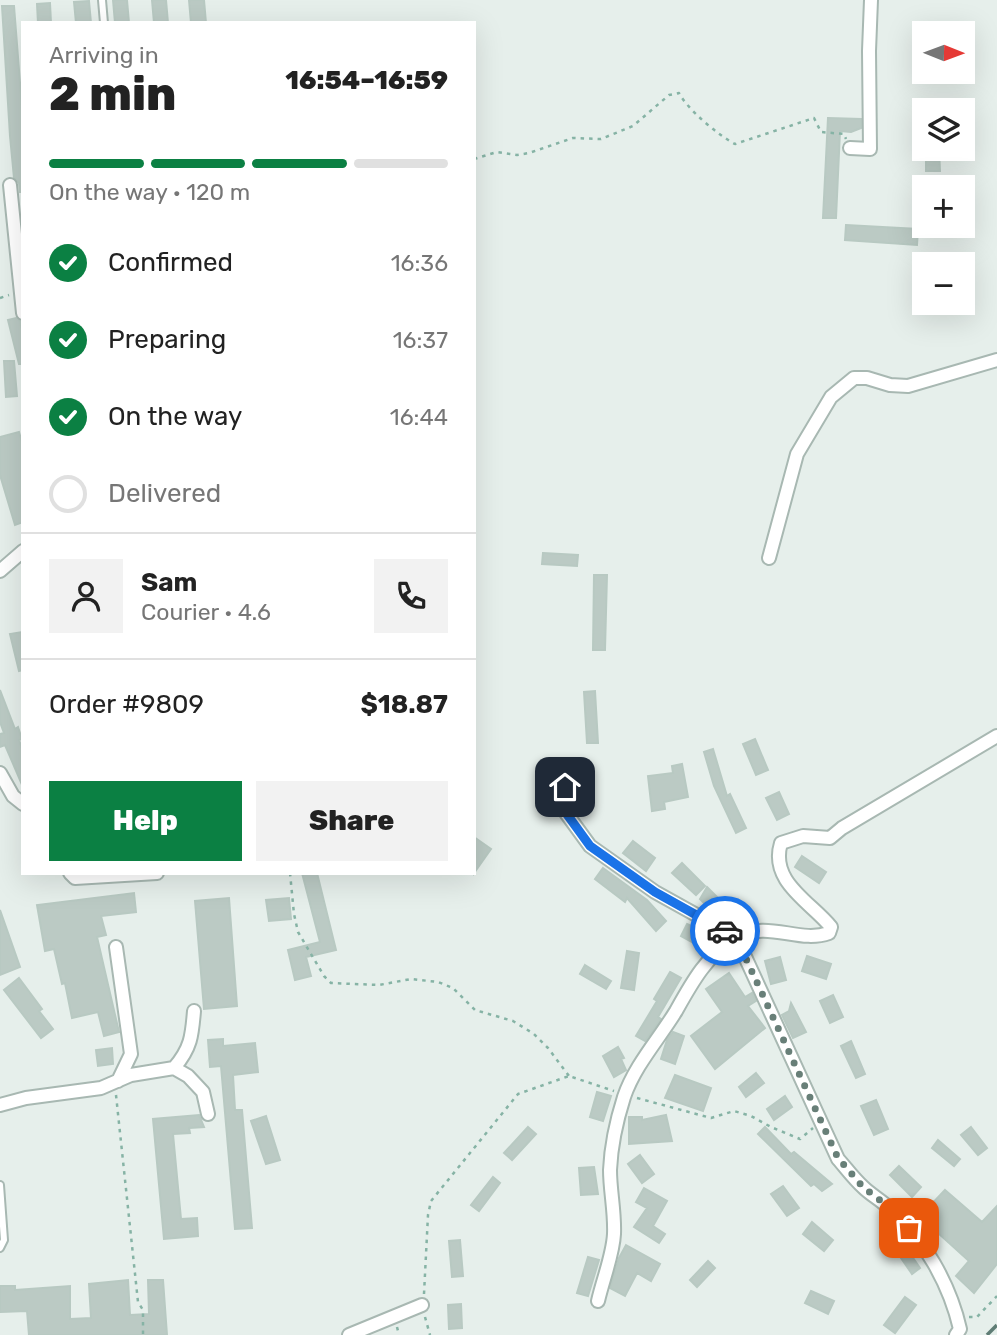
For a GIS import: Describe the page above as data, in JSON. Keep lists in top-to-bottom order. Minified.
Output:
{"north":"right","page":{"map_buttons":["+","−"],"heading":["2 min","Arriving in","16:54–16:59"],"panel":["Sam","Courier · 4.6","Order #9809","$18.87"],"bar":"On the way · 120 m","list":[["Confirmed","16:36"],["Preparing","16:37"],["On the way","16:44"],"Delivered"],"buttons":["Help","Share"]}}
